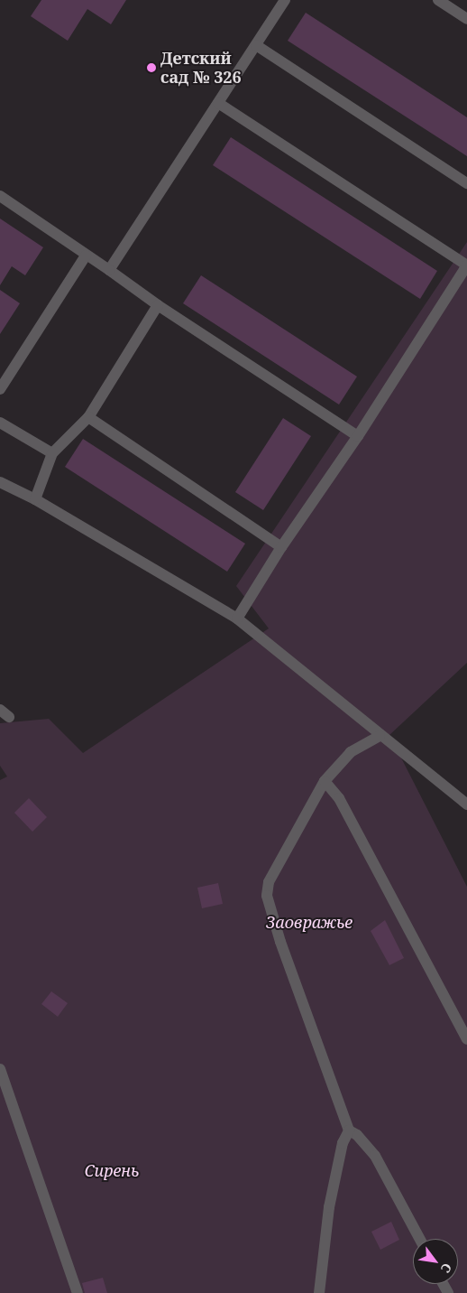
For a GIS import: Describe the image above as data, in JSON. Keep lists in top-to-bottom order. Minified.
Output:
{"parks":["Заовражье","Сирень"],"places":["Детский сад № 326"],"north":"bottom right"}
